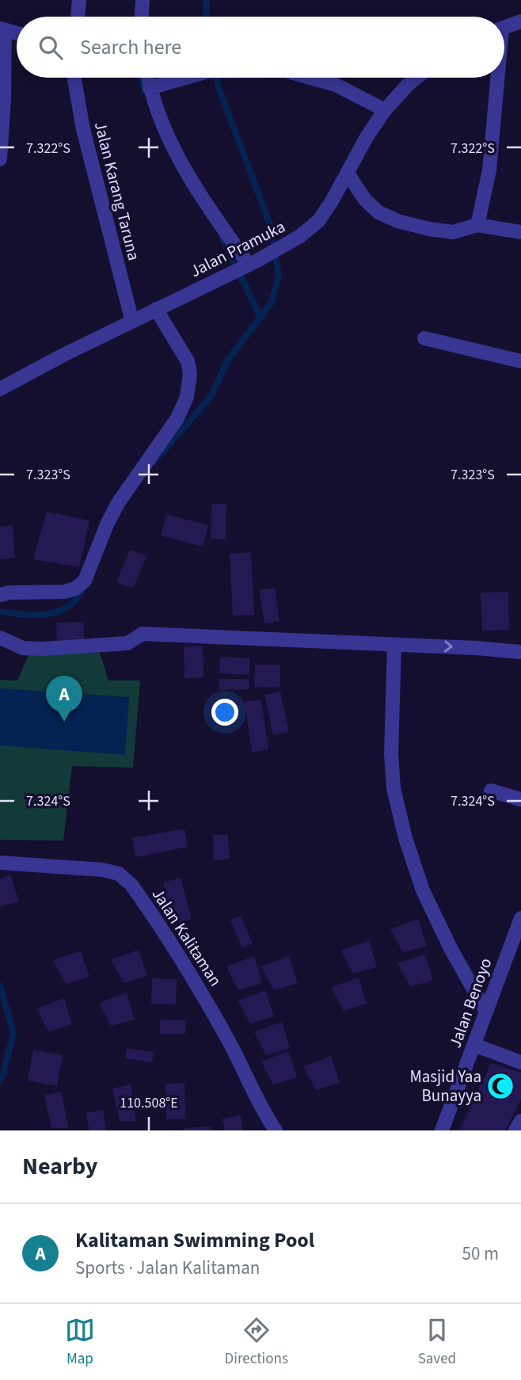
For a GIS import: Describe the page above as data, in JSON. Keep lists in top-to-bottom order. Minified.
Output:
{"streets":{"street":["Jalan Karang Taruna","Jalan Pramuka","Jalan Kalitaman","Jalan Benoyo"]},"crossings":[["Jalan Karang Taruna","Jalan Pramuka"]],"places":{"mosque":["Masjid Yaa Bunayya"]},"page":{"search":"Search here","pins":"A","heading":"Nearby","list":[{"mark":"A","name":"Kalitaman Swimming Pool","note":"Sports · Jalan Kalitaman","value":"50 m"}],"nav":["Map","Directions","Saved"]},"coordinates":["7.322°S","7.323°S","7.324°S","110.508°E"]}
